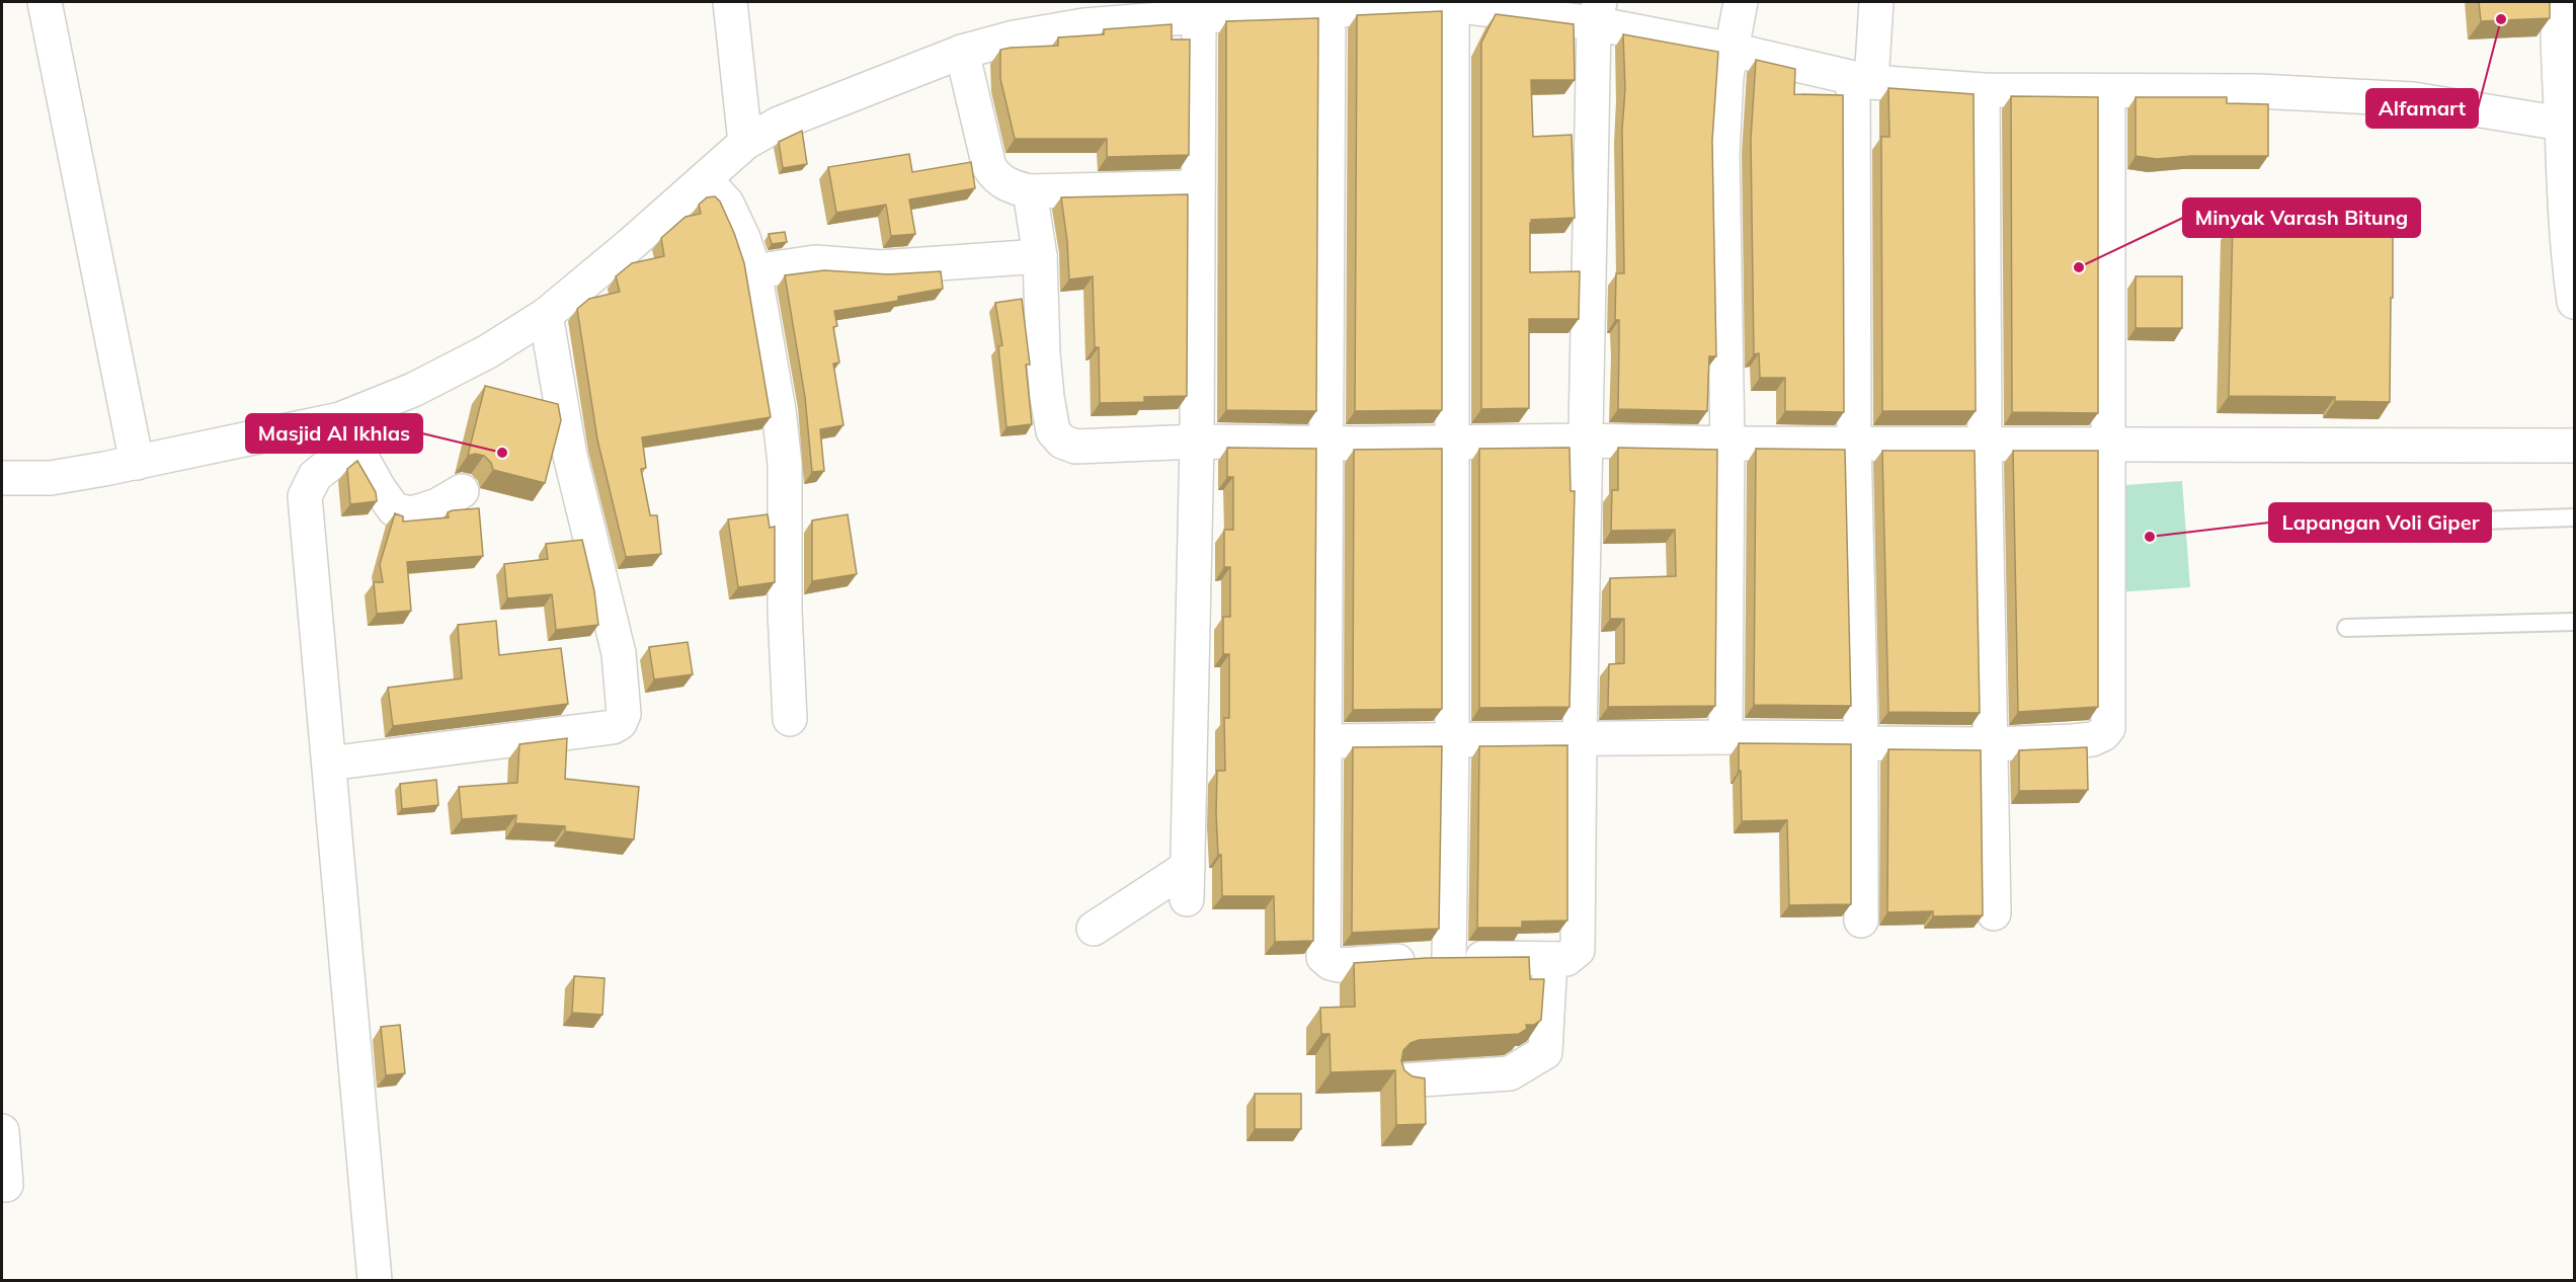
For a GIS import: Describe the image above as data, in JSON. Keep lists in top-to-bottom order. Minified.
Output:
{"places":["Alfamart","Minyak Varash Bitung","Masjid Al Ikhlas","Lapangan Voli Giper"]}
